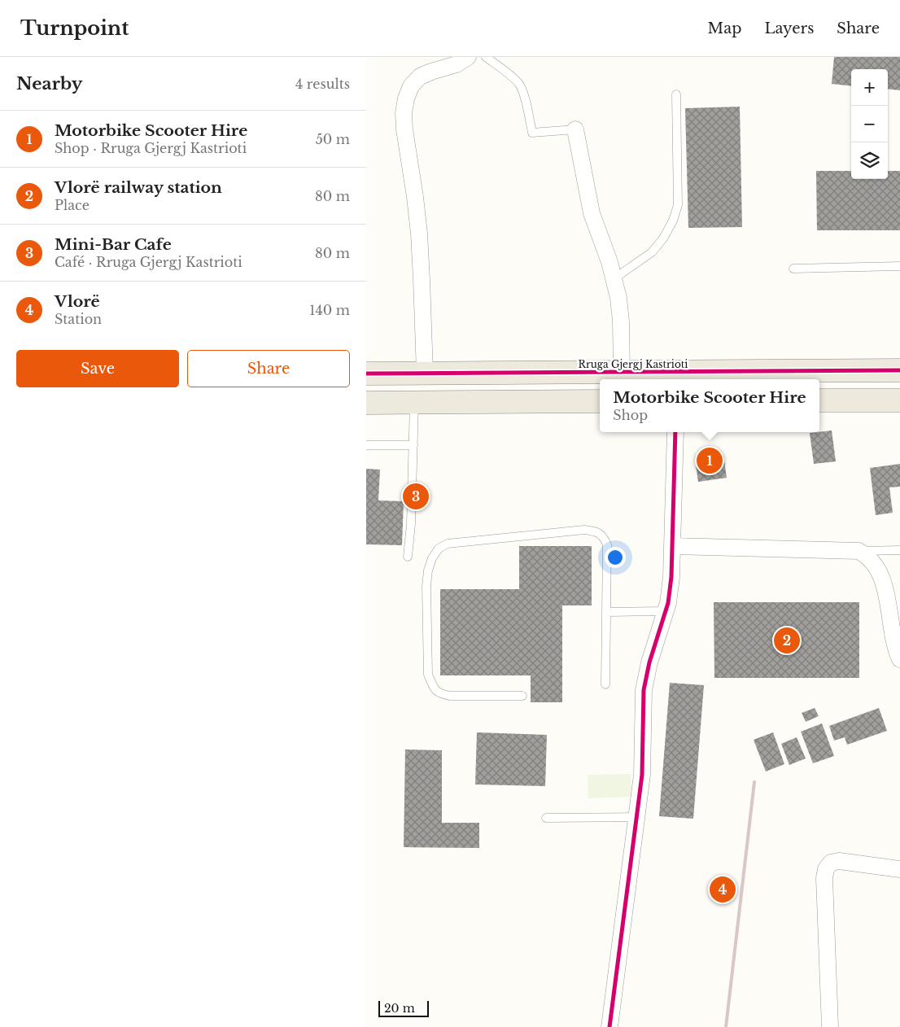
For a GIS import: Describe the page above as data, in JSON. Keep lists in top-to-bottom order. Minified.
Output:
{"streets":{"main road":["Rruga Gjergj Kastrioti"]},"scale_bar":"20 m","page":{"header":"Turnpoint","nav":["Map","Layers","Share"],"heading":["Nearby","4 results"],"map_buttons":["+","−"],"list":[{"mark":"1","name":"Motorbike Scooter Hire","note":"Shop · Rruga Gjergj Kastrioti","value":"50 m"},{"mark":"2","name":"Vlorë railway station","note":"Place","value":"80 m"},{"mark":"3","name":"Mini-Bar Cafe","note":"Café · Rruga Gjergj Kastrioti","value":"80 m"},{"mark":"4","name":"Vlorë","note":"Station","value":"140 m"}],"buttons":["Save","Share"],"popup":["Motorbike Scooter Hire","Shop"],"pins":["1","3","2","4"],"scale":"20 m"}}
